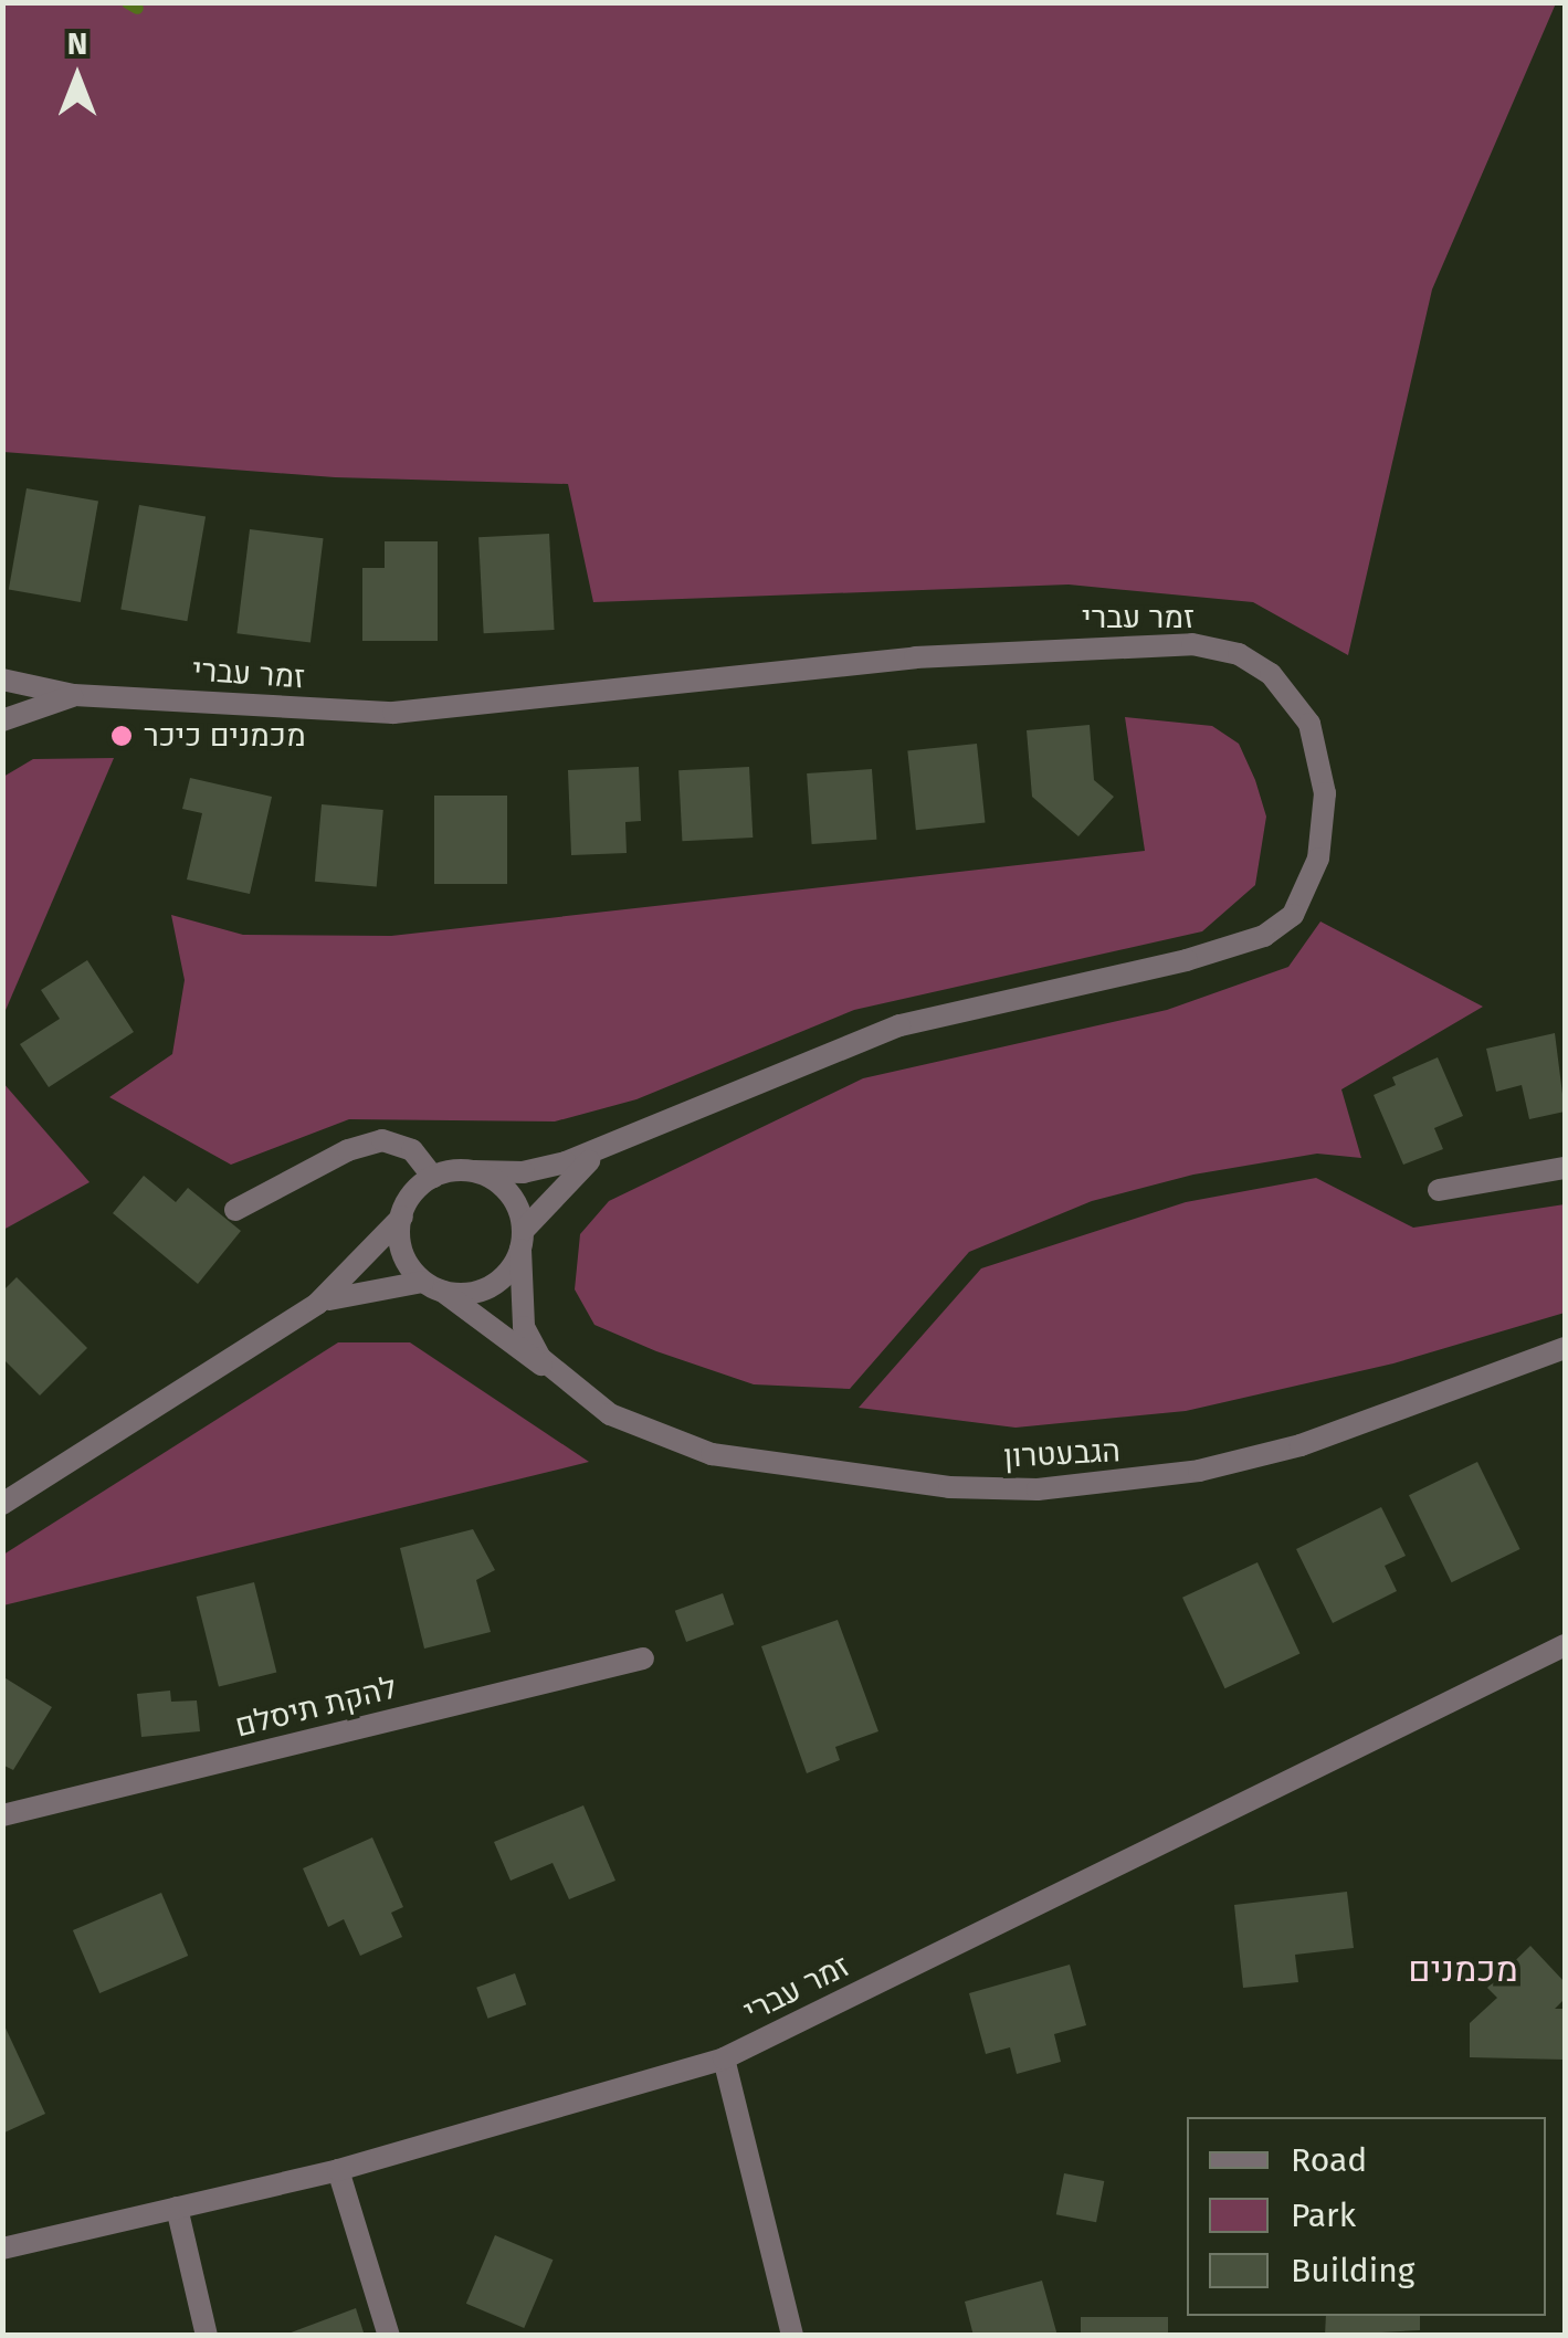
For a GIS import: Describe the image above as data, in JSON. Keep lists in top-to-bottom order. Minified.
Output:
{"streets":{"street":["זמר עברי","הגבעטרון","להקת תיסלם"]},"crossings":[["זמר עברי","הגבעטרון"]],"districts":["מכמנים"],"places":["מכמנים כיכר"],"legend":["Road","Park","Building"],"north":"top"}
